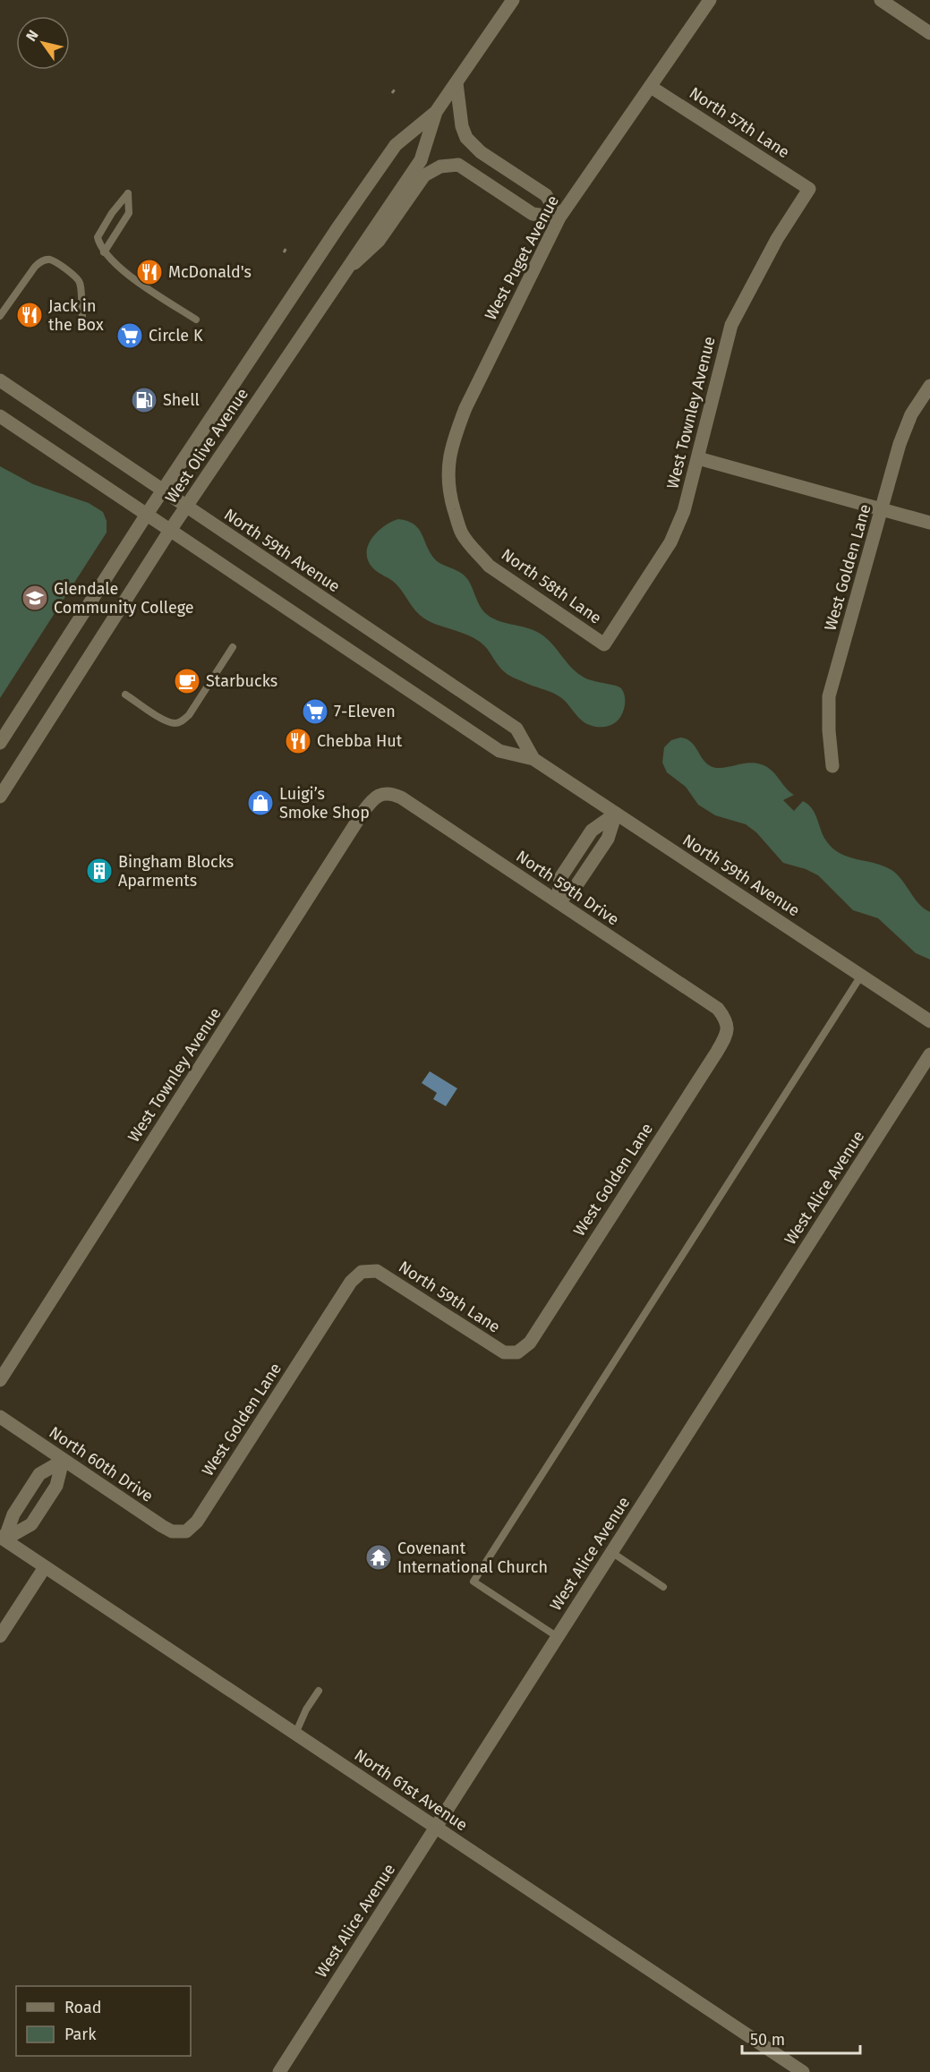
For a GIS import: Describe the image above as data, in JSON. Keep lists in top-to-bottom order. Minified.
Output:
{"streets":{"street":["North 57th Lane","West Puget Avenue","West Townley Avenue","West Olive Avenue","North 59th Avenue","West Golden Lane","North 58th Lane","North 59th Drive","West Alice Avenue","North 59th Lane","North 60th Drive","North 61st Avenue"]},"crossings":[["North 57th Lane","West Puget Avenue"],["North 57th Lane","West Townley Avenue"],["West Puget Avenue","North 58th Lane"],["West Townley Avenue","North 58th Lane"],["West Townley Avenue","North 59th Drive"],["West Olive Avenue","North 59th Avenue"],["West Golden Lane","North 59th Drive"],["West Golden Lane","North 59th Lane"],["West Golden Lane","North 60th Drive"],["West Alice Avenue","North 61st Avenue"]],"places":{"restaurant":["McDonald's","Jack in the Box","Chebba Hut"],"supermarket":["Circle K","7-Eleven"],"fuel station":["Shell"],"school or university":["Glendale Community College"],"cafe":["Starbucks"],"shop":["Luigi’s Smoke Shop"],"building":["Bingham Blocks Aparments"],"temple":["Covenant International Church"]},"legend":["Road","Park"],"scale_bar":"50 m","north":"top left"}
